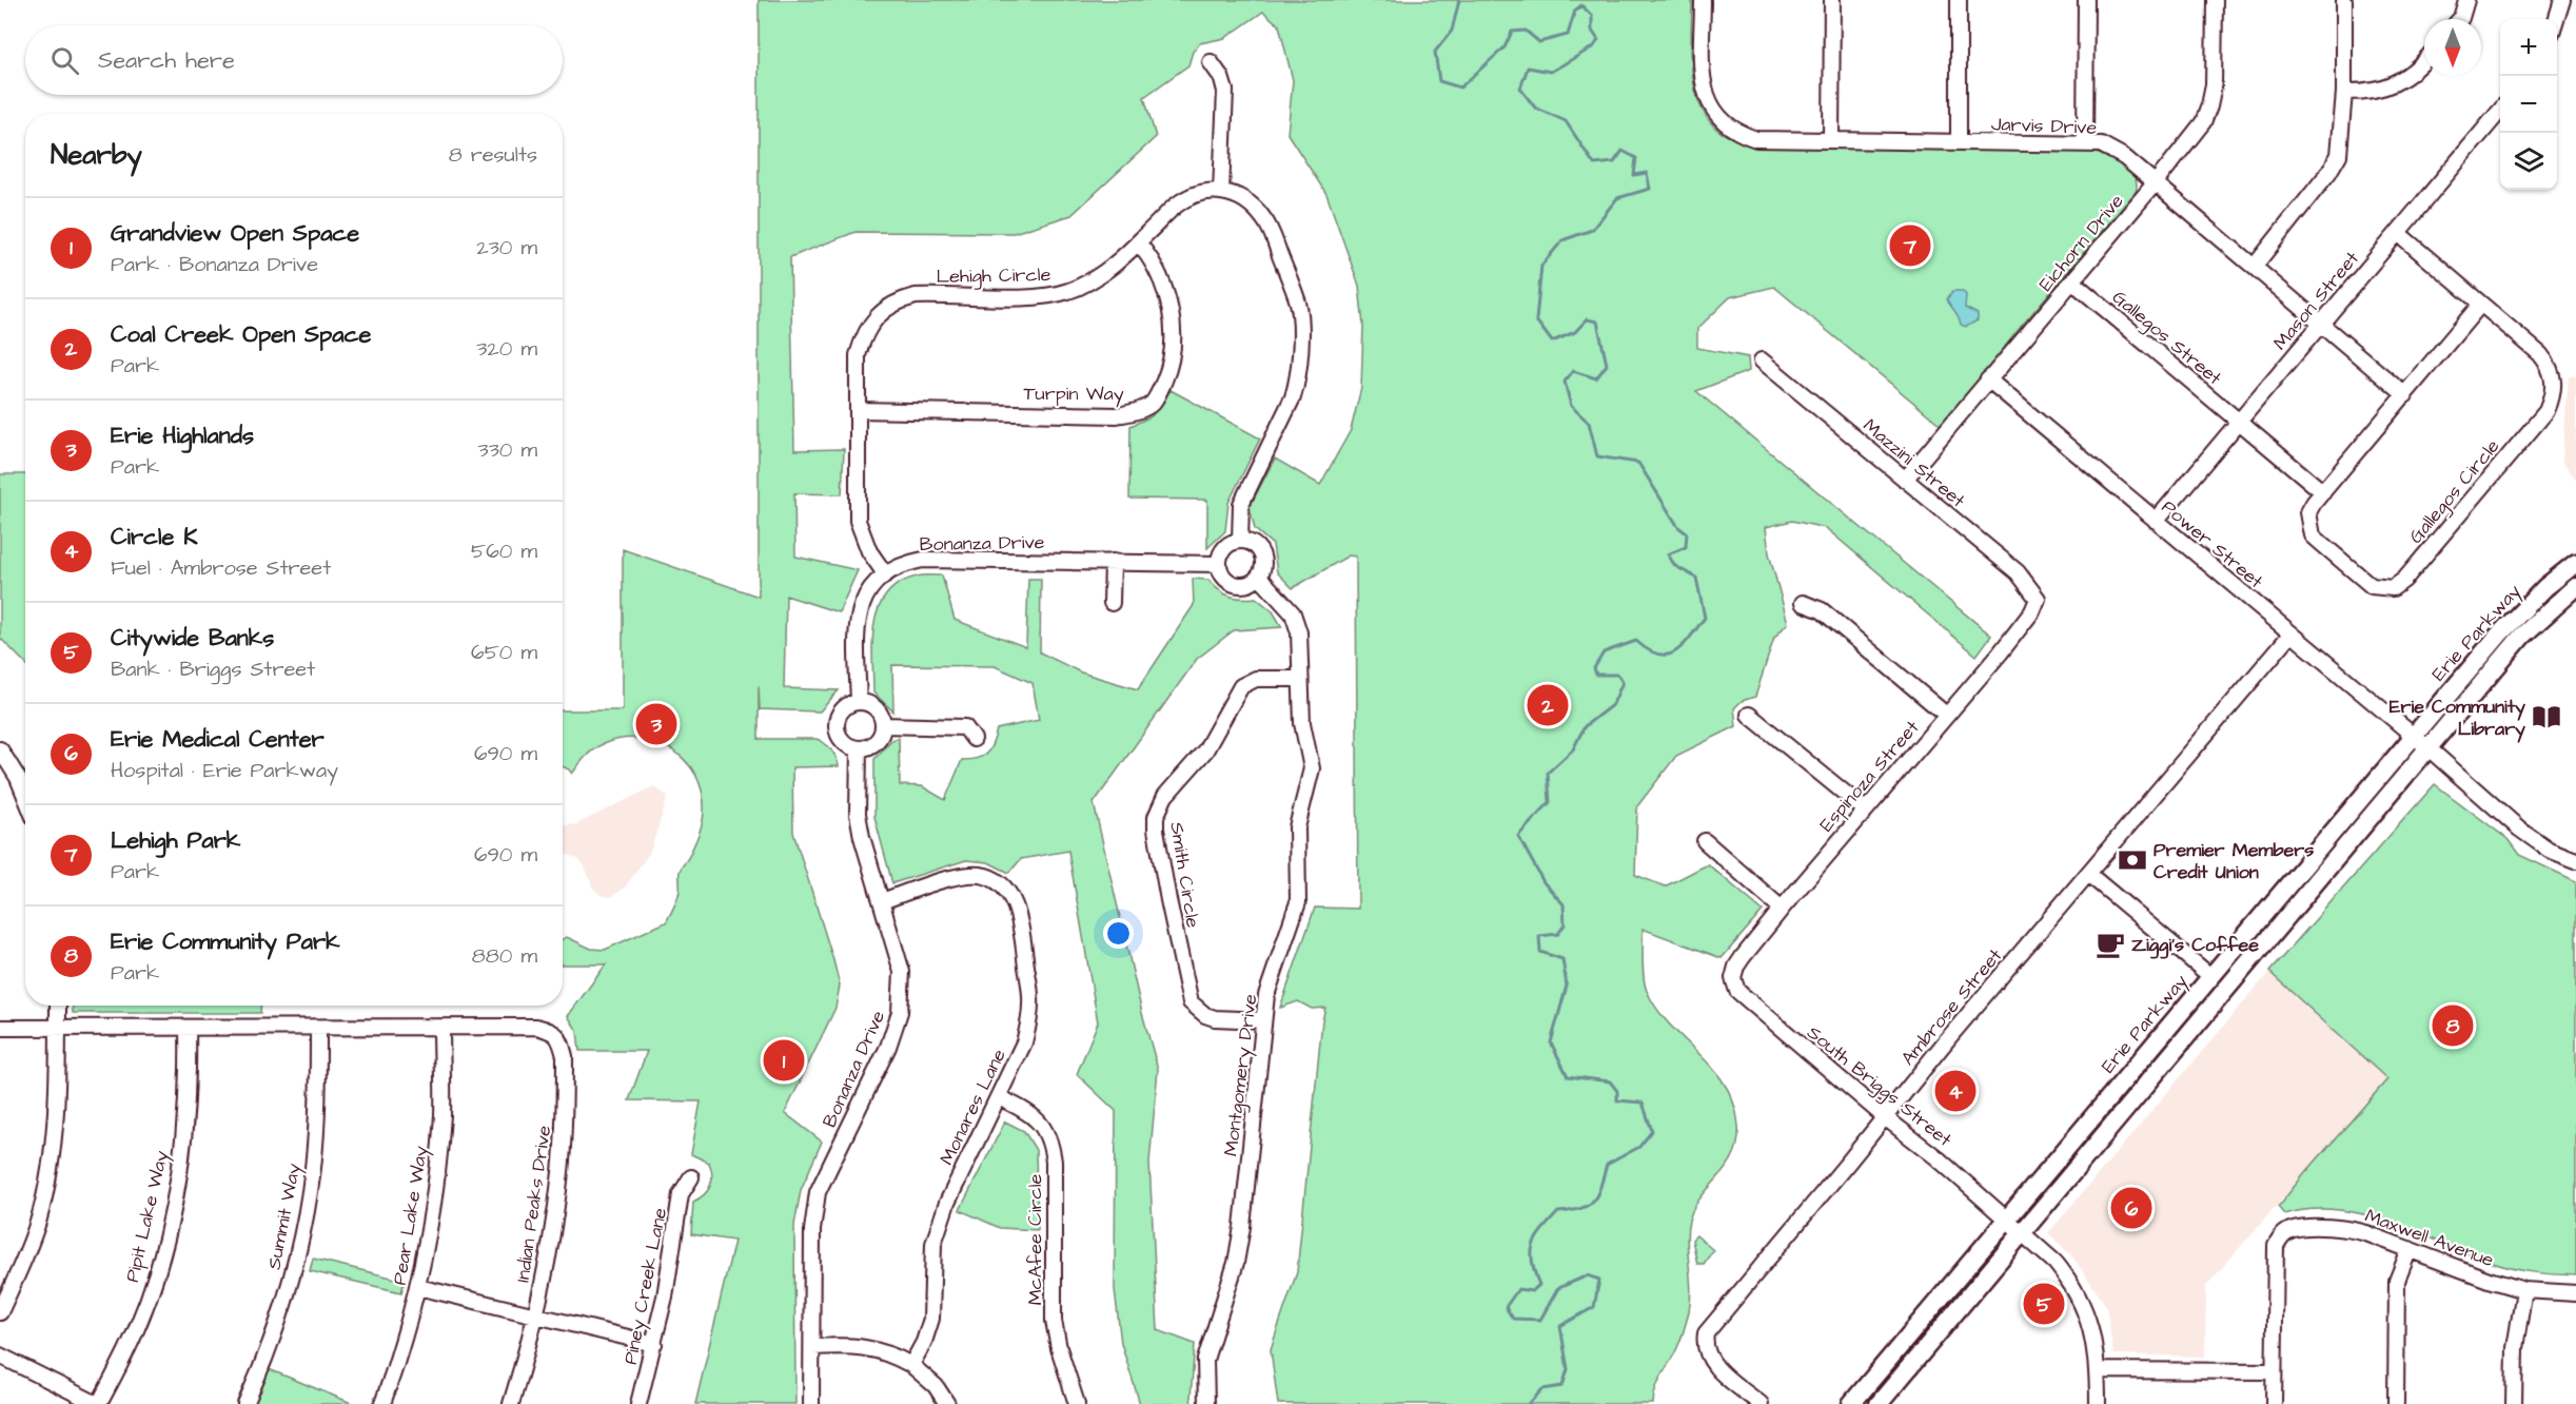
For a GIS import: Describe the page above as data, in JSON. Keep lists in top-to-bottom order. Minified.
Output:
{"streets":{"main road":["Erie Parkway"],"street":["Jarvis Drive","Eichorn Drive","Lehigh Circle","Mason Street","Gallegos Street","Turpin Way","Mazzini Street","Gallegos Circle","Bonanza Drive","Power Street","Espinoza Street","Smith Circle","Ambrose Street","Montgomery Drive","South Briggs Street","Monares Lane","Indian Peaks Drive","Pear Lake Way","Pipit Lake Way","Summit Way","Maxwell Avenue","McAfee Circle","Piney Creek Lane"]},"crossings":[["Jarvis Drive","Eichorn Drive"],["Jarvis Drive","Mason Street"],["Jarvis Drive","Gallegos Circle"],["Eichorn Drive","Gallegos Street"],["Eichorn Drive","Mazzini Street"],["Eichorn Drive","Power Street"],["Lehigh Circle","Turpin Way"],["Lehigh Circle","Bonanza Drive"],["Mason Street","Gallegos Street"],["Mason Street","Gallegos Circle"],["Mason Street","Power Street"],["Mazzini Street","Espinoza Street"],["Bonanza Drive","Monares Lane"],["Power Street","Erie Parkway"],["Power Street","Ambrose Street"],["Erie Parkway","South Briggs Street"],["Espinoza Street","South Briggs Street"],["Smith Circle","Montgomery Drive"],["Ambrose Street","South Briggs Street"],["Monares Lane","McAfee Circle"],["Indian Peaks Drive","Pear Lake Way"],["Indian Peaks Drive","Pipit Lake Way"],["Indian Peaks Drive","Summit Way"]],"places":{"library":["Erie Community Library"],"bank":["Premier Members Credit Union"],"cafe":["Ziggi's Coffee"]},"north":"bottom","page":{"map_buttons":["+","−"],"search":"Search here","heading":["Nearby","8 results"],"list":[{"mark":"1","name":"Grandview Open Space","note":"Park · Bonanza Drive","value":"230 m"},{"mark":"2","name":"Coal Creek Open Space","note":"Park","value":"320 m"},{"mark":"3","name":"Erie Highlands","note":"Park","value":"330 m"},{"mark":"4","name":"Circle K","note":"Fuel · Ambrose Street","value":"560 m"},{"mark":"5","name":"Citywide Banks","note":"Bank · Briggs Street","value":"650 m"},{"mark":"6","name":"Erie Medical Center","note":"Hospital · Erie Parkway","value":"690 m"},{"mark":"7","name":"Lehigh Park","note":"Park","value":"690 m"},{"mark":"8","name":"Erie Community Park","note":"Park","value":"880 m"}],"pins":["7","2","3","8","1","4","6","5"]}}
